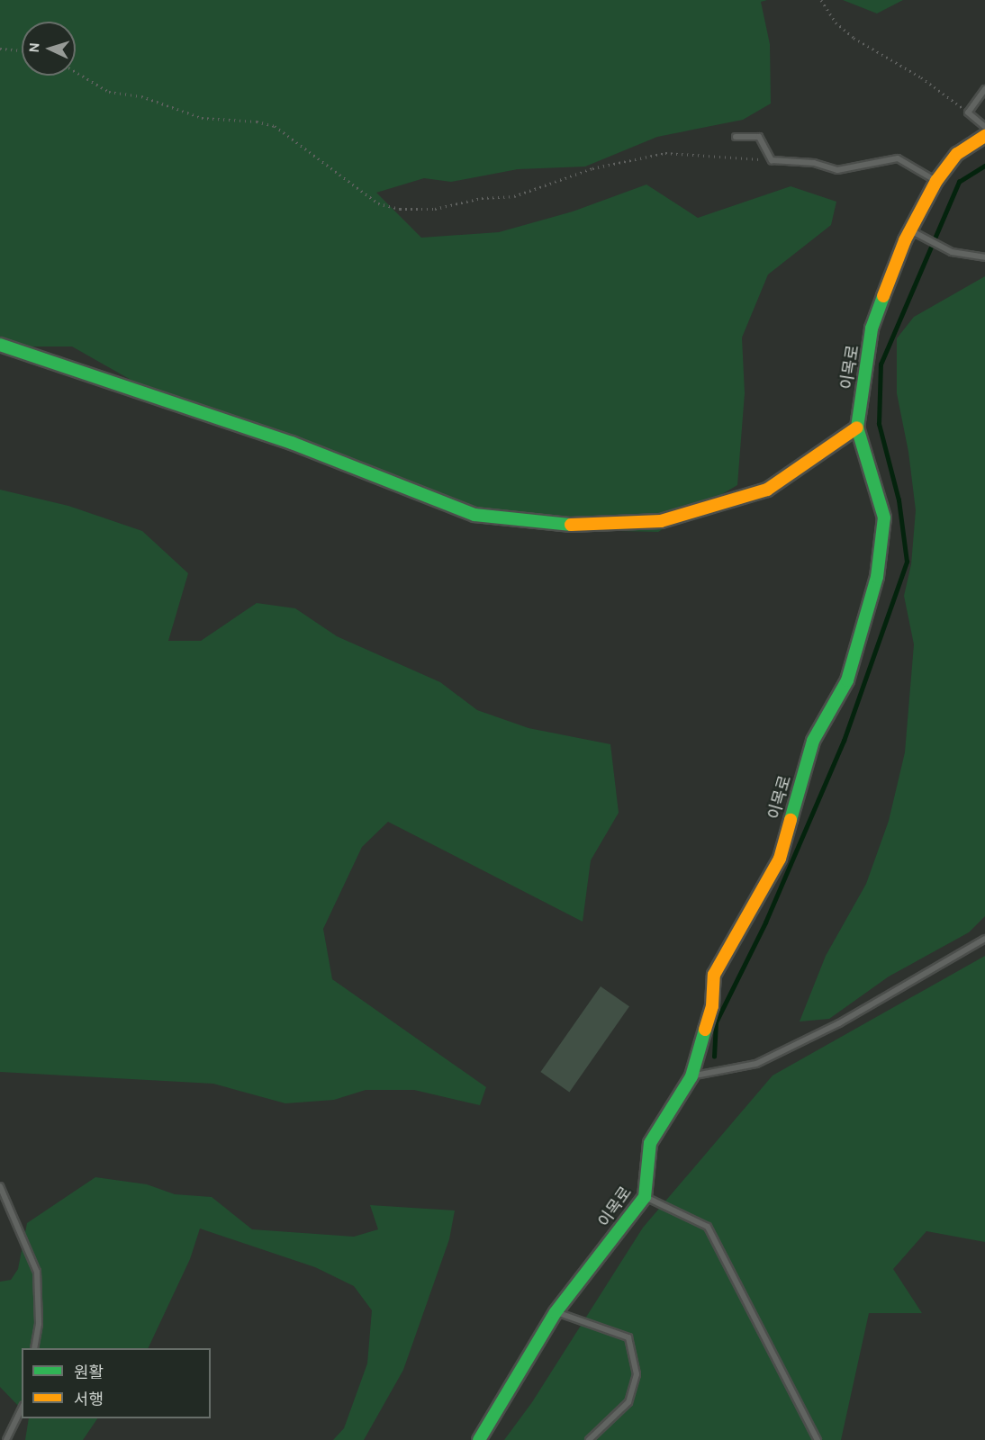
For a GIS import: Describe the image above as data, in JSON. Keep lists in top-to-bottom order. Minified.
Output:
{"streets":{"street":["이목로"]},"legend":["원활","서행"],"north":"left"}
